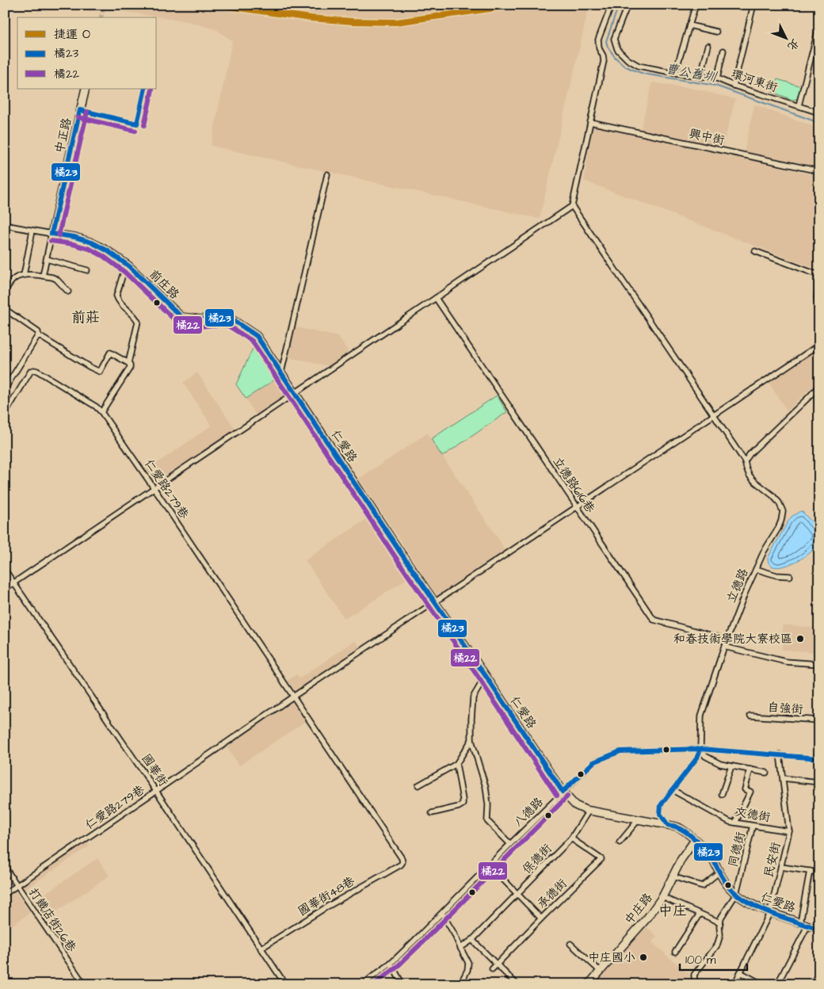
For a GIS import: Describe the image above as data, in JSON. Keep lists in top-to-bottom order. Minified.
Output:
{"streets":{"street":["環河東街","中正路","興中街","前庄路","仁愛路","立德路616巷","仁愛路279巷","立德路","自強街","國華街","八德路","文德街","同德街","保德街","民安街","承德街","國華街48巷","中庄路","打鐵店街26巷"]},"crossings":[["中正路","前庄路"],["前庄路","仁愛路"],["仁愛路","仁愛路279巷"],["仁愛路","立德路"],["仁愛路","八德路"],["仁愛路","同德街"],["仁愛路","保德街"],["仁愛路","民安街"],["仁愛路","中庄路"],["立德路616巷","仁愛路279巷"],["立德路616巷","立德路"],["仁愛路279巷","立德路"],["仁愛路279巷","國華街"],["仁愛路279巷","國華街48巷"],["仁愛路279巷","打鐵店街26巷"],["立德路","八德路"],["立德路","文德街"],["國華街","國華街48巷"],["八德路","民安街"],["文德街","同德街"],["文德街","民安街"],["保德街","承德街"]],"districts":["前莊","中庄"],"water":["曹公舊圳"],"places":["和春技術學院大寮校區","中庄國小"],"lines":["metro line O","transit line 橘23","transit line 橘22"],"legend":["捷運 O","橘23","橘22"],"scale_bar":"100 m","north":"bottom right"}
